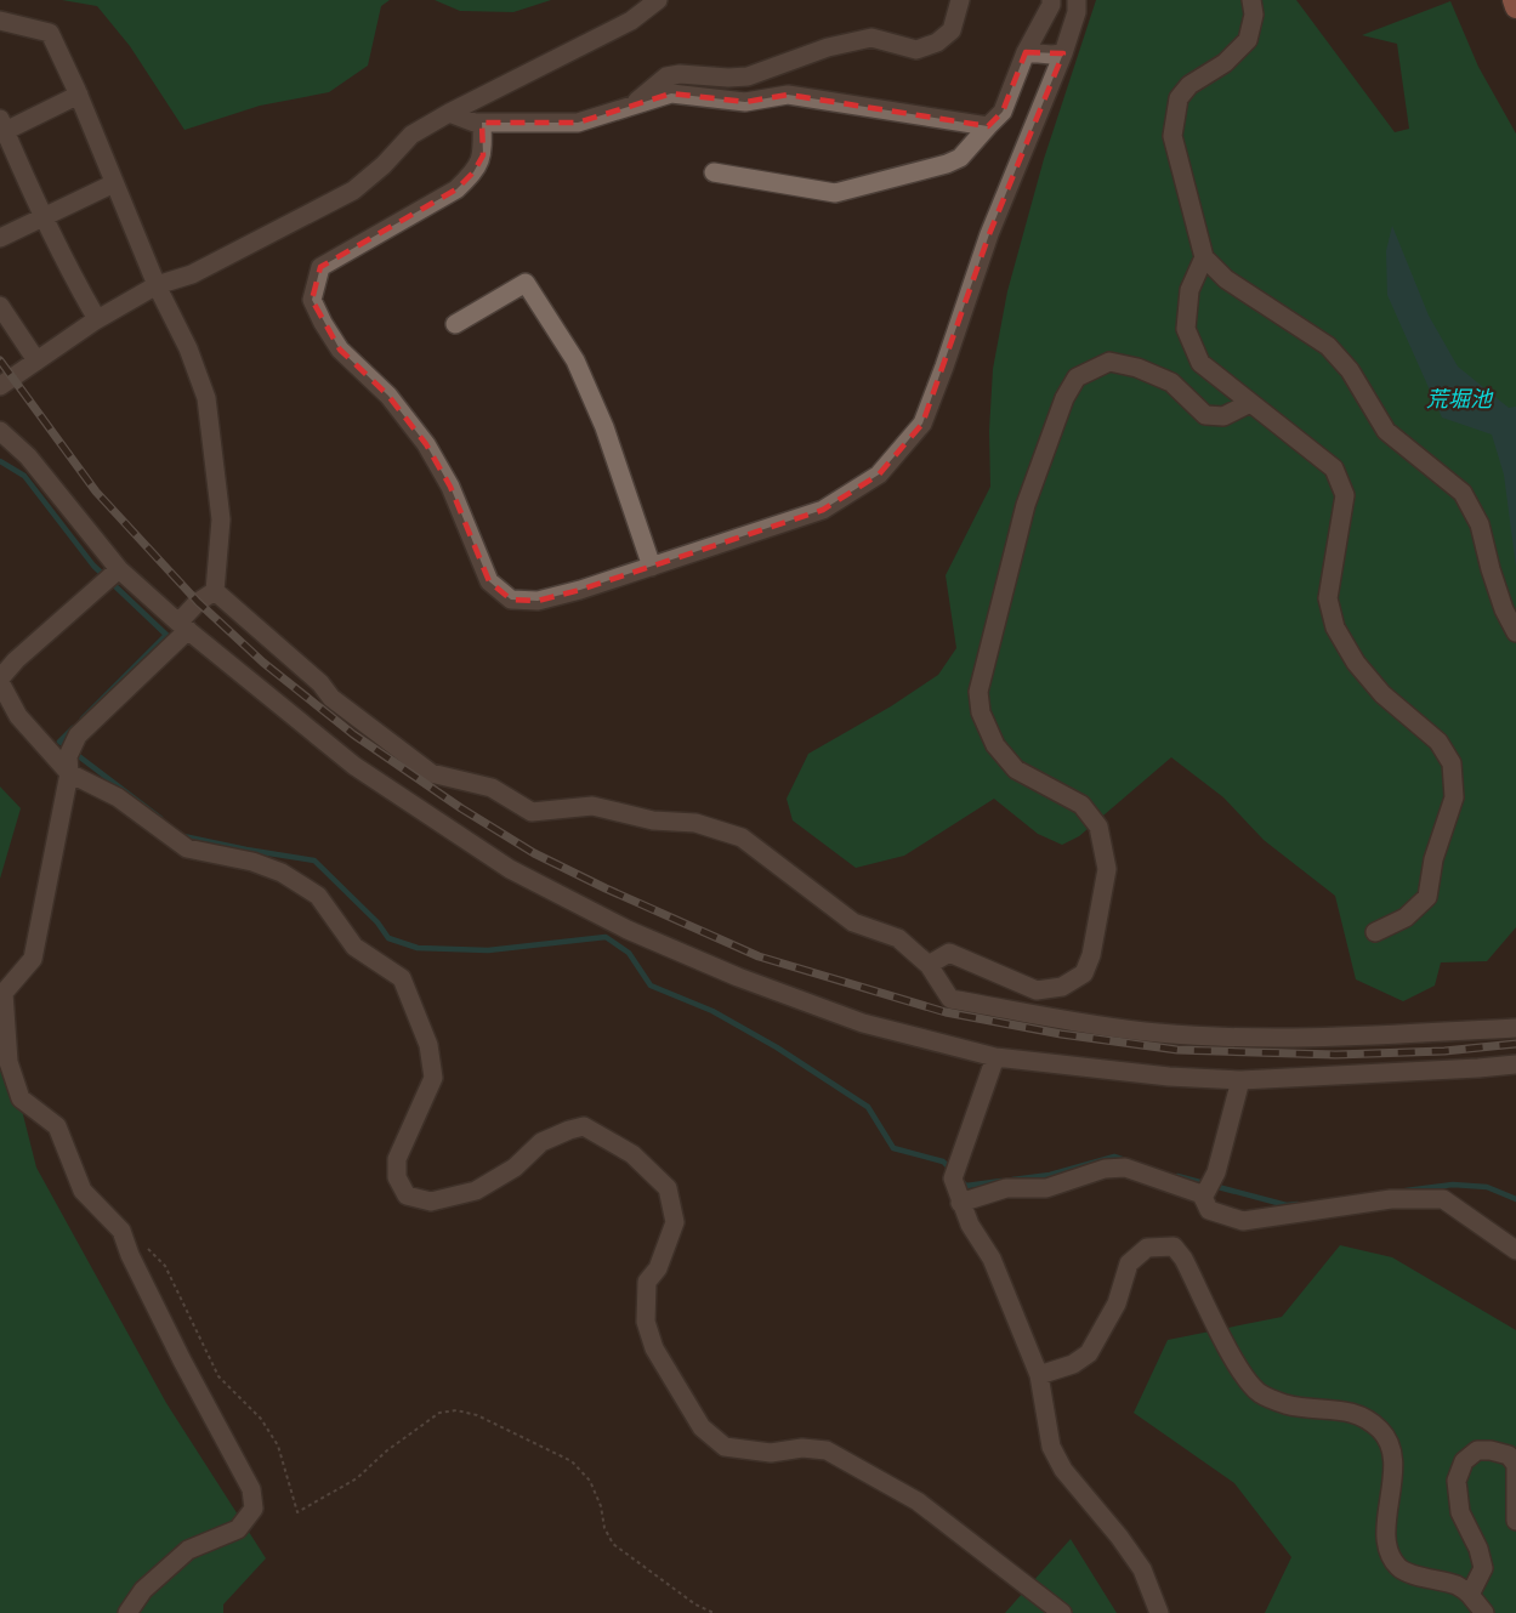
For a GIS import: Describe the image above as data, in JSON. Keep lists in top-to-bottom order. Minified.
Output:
{"water":["荒堀池"]}
